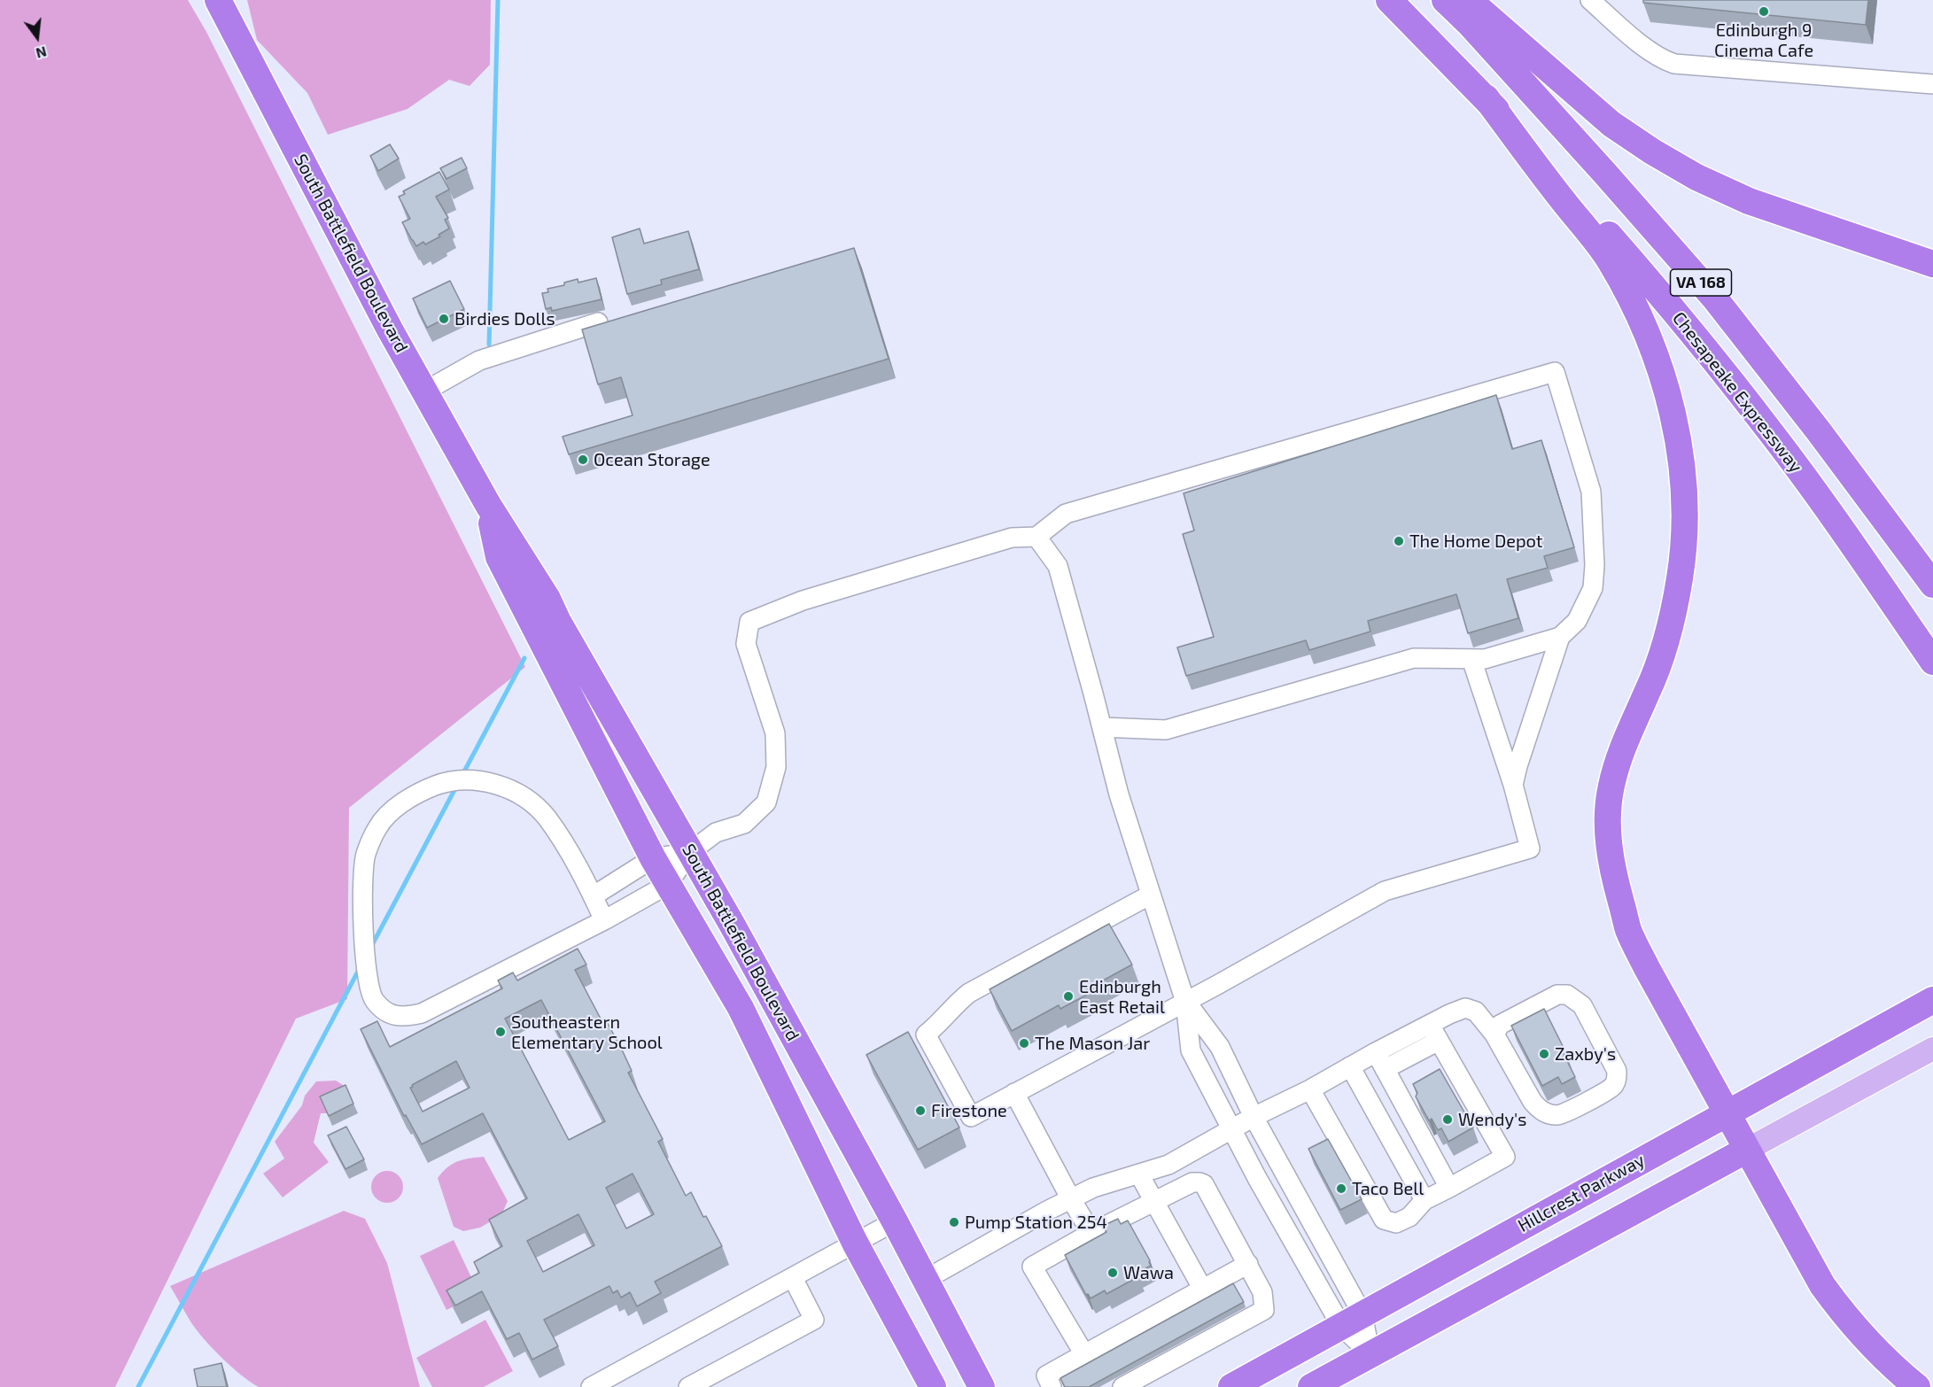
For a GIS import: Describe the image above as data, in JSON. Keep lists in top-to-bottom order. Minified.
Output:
{"streets":{"highway":["South Battlefield Boulevard","VA 168","Chesapeake Expressway","Hillcrest Parkway"]},"places":["Edinburgh 9 Cinema Cafe","Birdies Dolls","Ocean Storage","The Home Depot","Edinburgh East Retail","Southeastern Elementary School","The Mason Jar","Zaxby's","Firestone","Wendy's","Taco Bell","Pump Station 254","Wawa"],"north":"bottom"}
